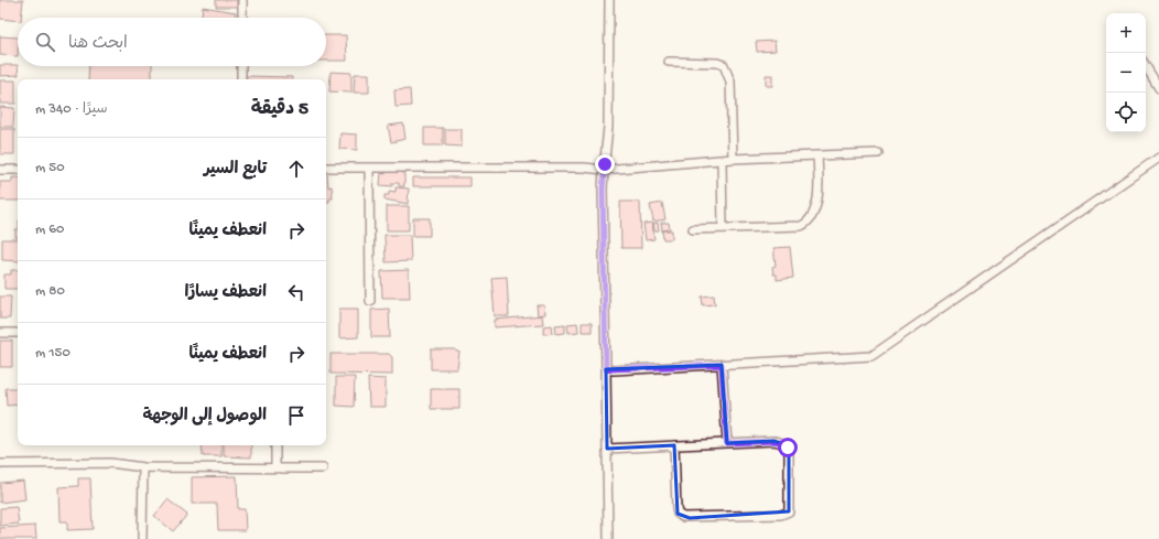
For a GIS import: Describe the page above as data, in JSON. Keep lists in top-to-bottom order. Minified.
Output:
{"page":{"map_buttons":["+","−"],"search":"ابحث هنا","heading":["5 دقيقة","سيرًا · 340 m"],"list":[["تابع السير","50 m"],["انعطف يمينًا","60 m"],["انعطف يسارًا","80 m"],["انعطف يمينًا","150 m"],"الوصول إلى الوجهة"]}}
